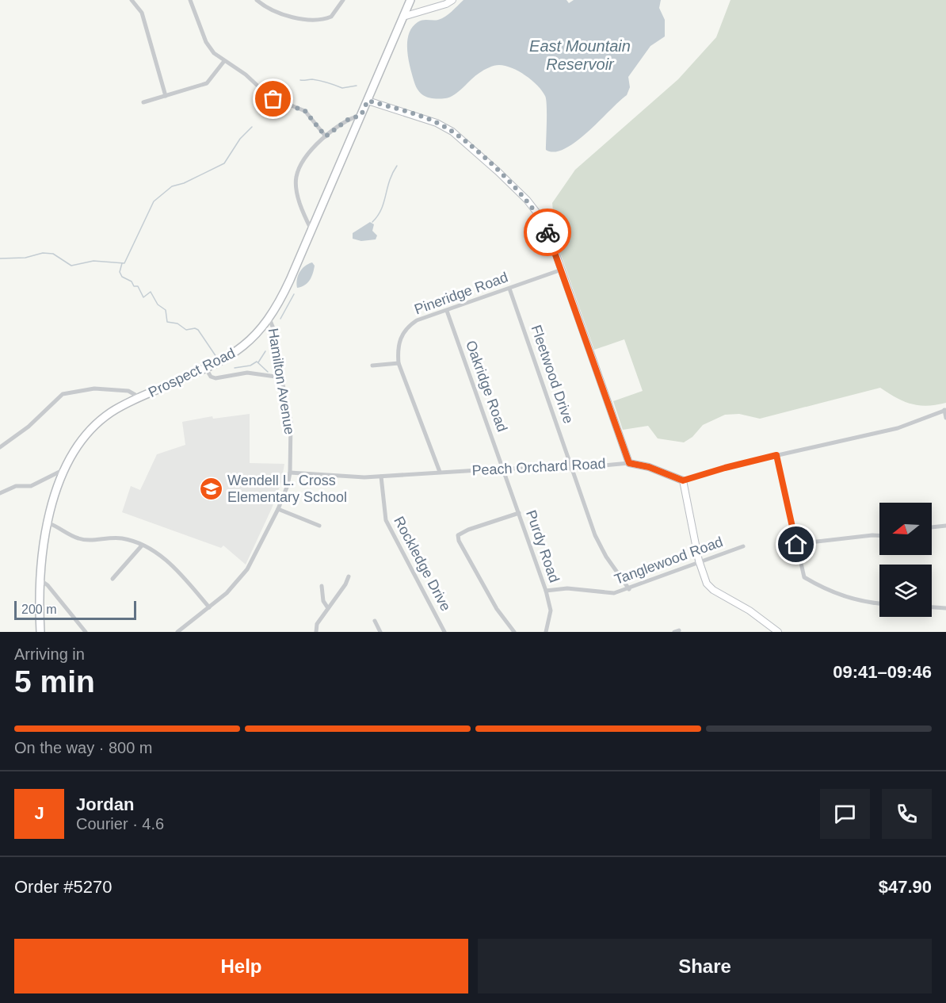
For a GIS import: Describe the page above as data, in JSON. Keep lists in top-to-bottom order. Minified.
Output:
{"streets":{"main road":["Prospect Road"],"street":["Pineridge Road","Fleetwood Drive","Hamilton Avenue","Oakridge Road","Peach Orchard Road","Purdy Road","Tanglewood Road","Rockledge Drive"]},"crossings":[["Pineridge Road","Fleetwood Drive"],["Pineridge Road","Oakridge Road"],["Pineridge Road","Peach Orchard Road"],["Prospect Road","Hamilton Avenue"],["Fleetwood Drive","Peach Orchard Road"],["Fleetwood Drive","Tanglewood Road"],["Hamilton Avenue","Peach Orchard Road"],["Oakridge Road","Peach Orchard Road"],["Oakridge Road","Purdy Road"],["Peach Orchard Road","Purdy Road"],["Peach Orchard Road","Rockledge Drive"],["Purdy Road","Tanglewood Road"]],"water":["East Mountain Reservoir"],"places":{"school or university":["Wendell L. Cross Elementary School"]},"scale_bar":"200 m","north":"left","page":{"scale":"200 m","heading":["5 min","Arriving in","09:41–09:46"],"panel":["Jordan","Courier · 4.6","Order #5270","$47.90"],"bar":"On the way · 800 m","round":"J","buttons":["Help","Share"]}}
